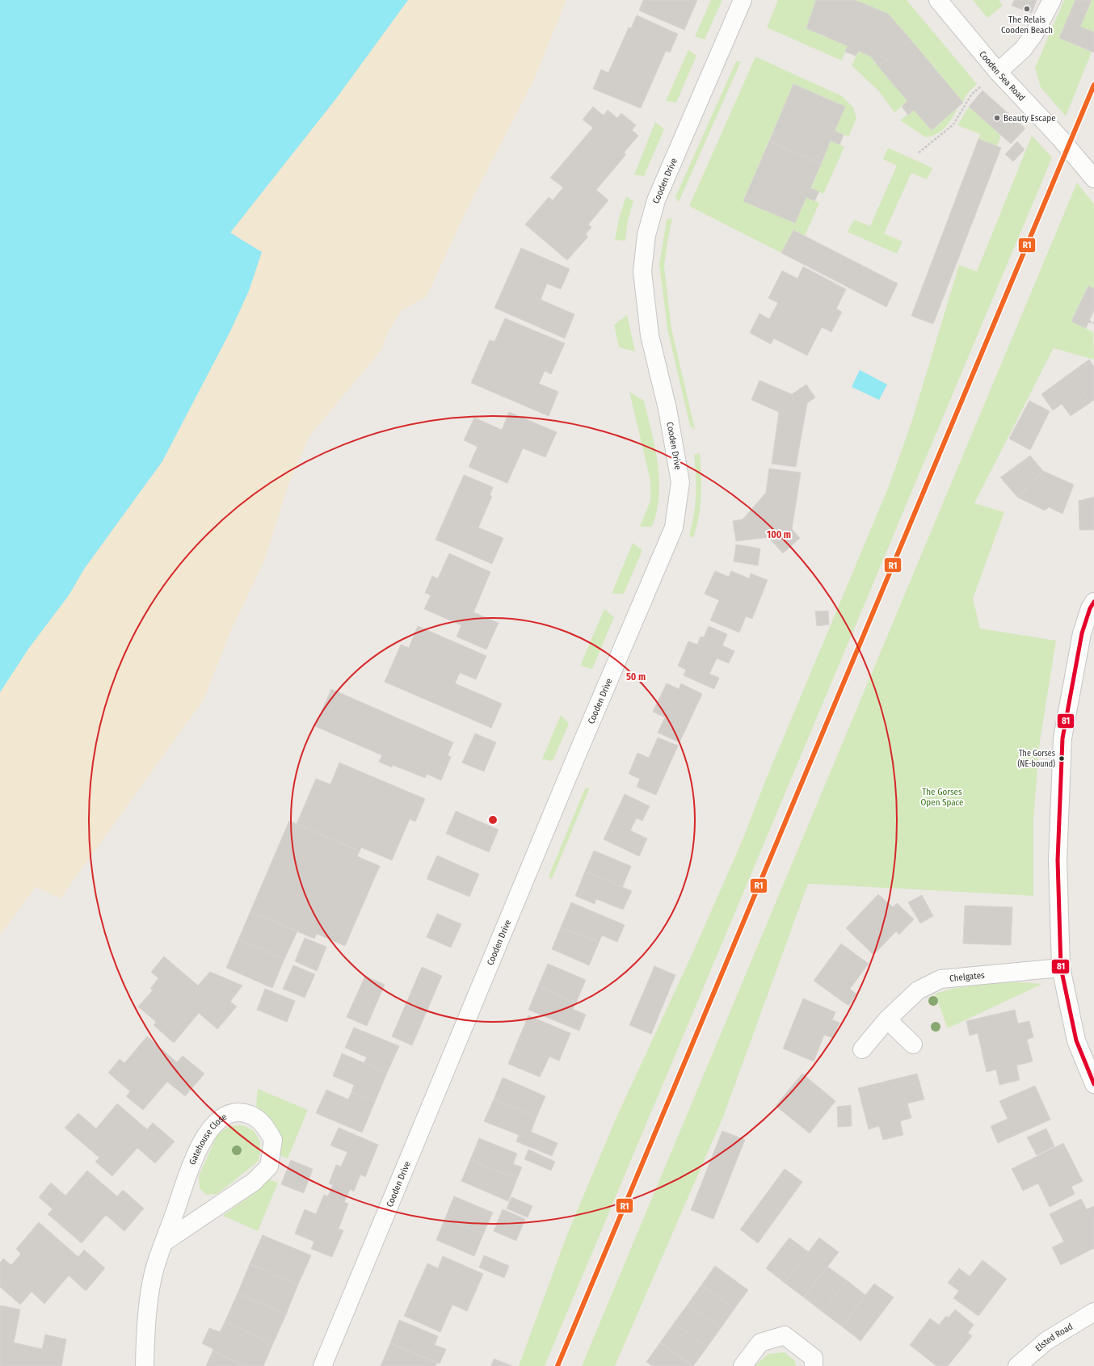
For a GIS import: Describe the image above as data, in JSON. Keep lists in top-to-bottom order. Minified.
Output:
{"streets":{"main road":["Cooden Sea Road","Cooden Drive","Chelgates","Gatehouse Close","Elsted Road"]},"parks":["The Gorses Open Space"],"places":["The Relais Cooden Beach","Beauty Escape","The Gorses (NE-bound)"],"lines":["transit line R1","transit line 81"],"rings":["100 m","50 m"]}
